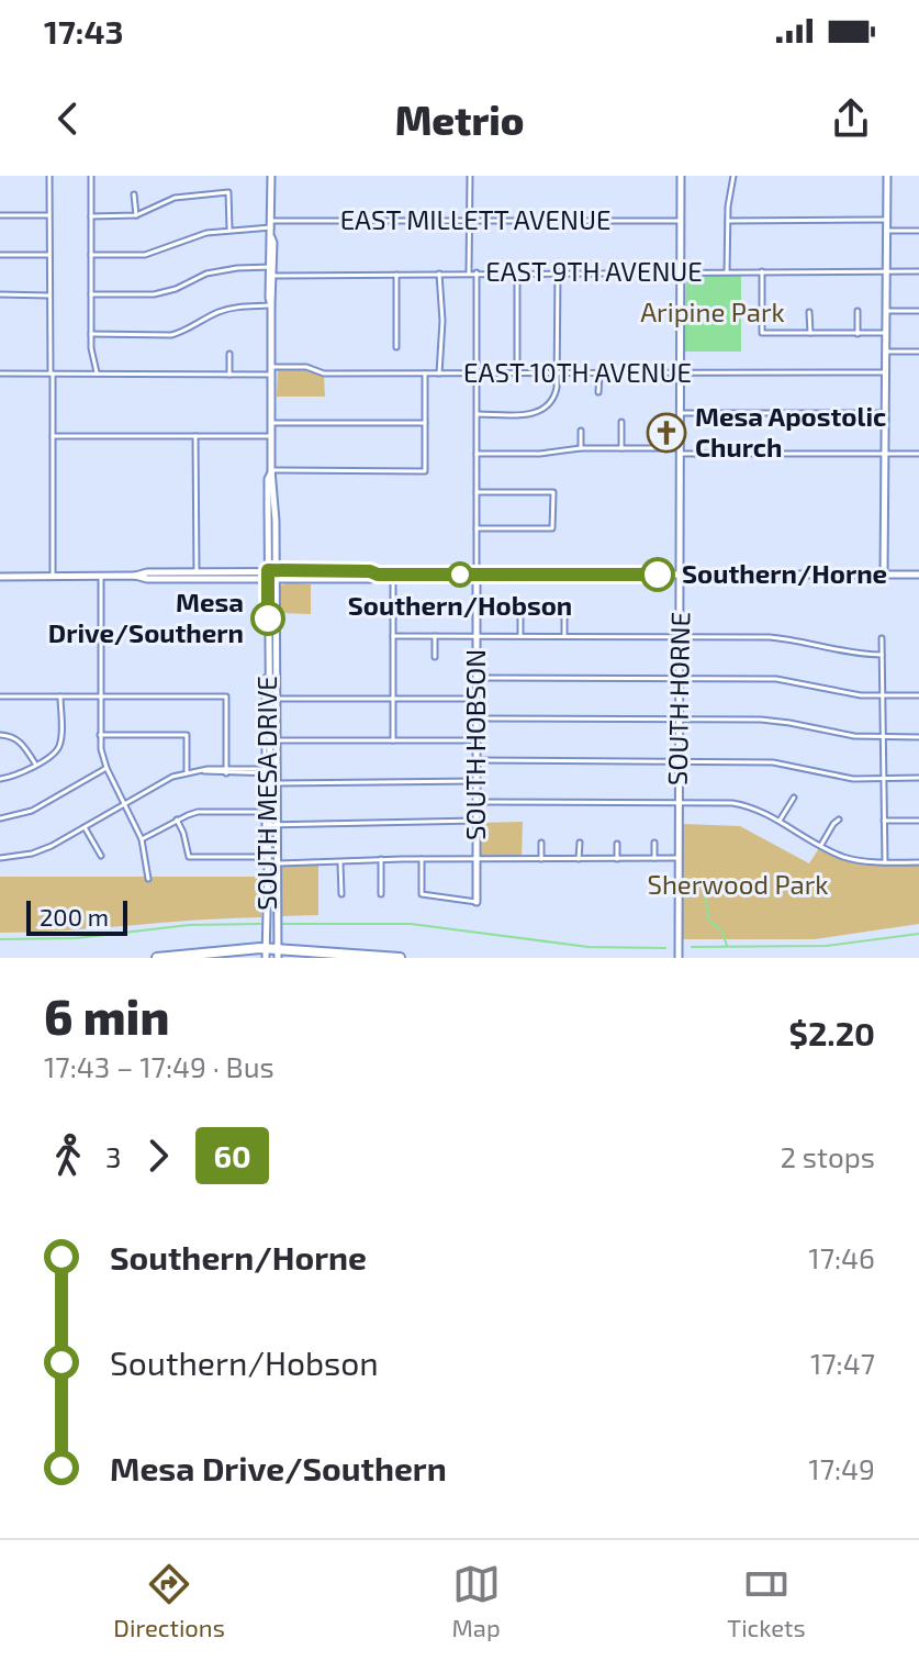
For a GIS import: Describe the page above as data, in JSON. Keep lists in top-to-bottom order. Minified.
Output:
{"streets":{"main road":["SOUTH HORNE","SOUTH HOBSON","SOUTH MESA DRIVE"],"street":["EAST MILLETT AVENUE","EAST 9TH AVENUE","EAST 10TH AVENUE"]},"crossings":[["EAST MILLETT AVENUE","SOUTH HORNE"],["EAST MILLETT AVENUE","SOUTH MESA DRIVE"],["EAST 9TH AVENUE","SOUTH HORNE"],["EAST 9TH AVENUE","SOUTH HOBSON"],["EAST 9TH AVENUE","SOUTH MESA DRIVE"],["EAST 10TH AVENUE","SOUTH HORNE"],["EAST 10TH AVENUE","SOUTH HOBSON"],["EAST 10TH AVENUE","SOUTH MESA DRIVE"]],"parks":["Aripine Park","Sherwood Park"],"places":{"church":["Mesa Apostolic Church"],"other":["Southern/Hobson","Southern/Horne","Mesa Drive/Southern"]},"lines":["bus line 60"],"scale_bar":"200 m","page":{"status":"17:43","header":"Metrio","scale":"200 m","heading":["6 min","17:43 – 17:49 · Bus","$2.20"],"legs":["3","60","2 stops"],"list":[{"name":"Southern/Horne","value":"17:46"},{"name":"Southern/Hobson","value":"17:47"},{"name":"Mesa Drive/Southern","value":"17:49"}],"tabs":["Directions","Map","Tickets"]}}
